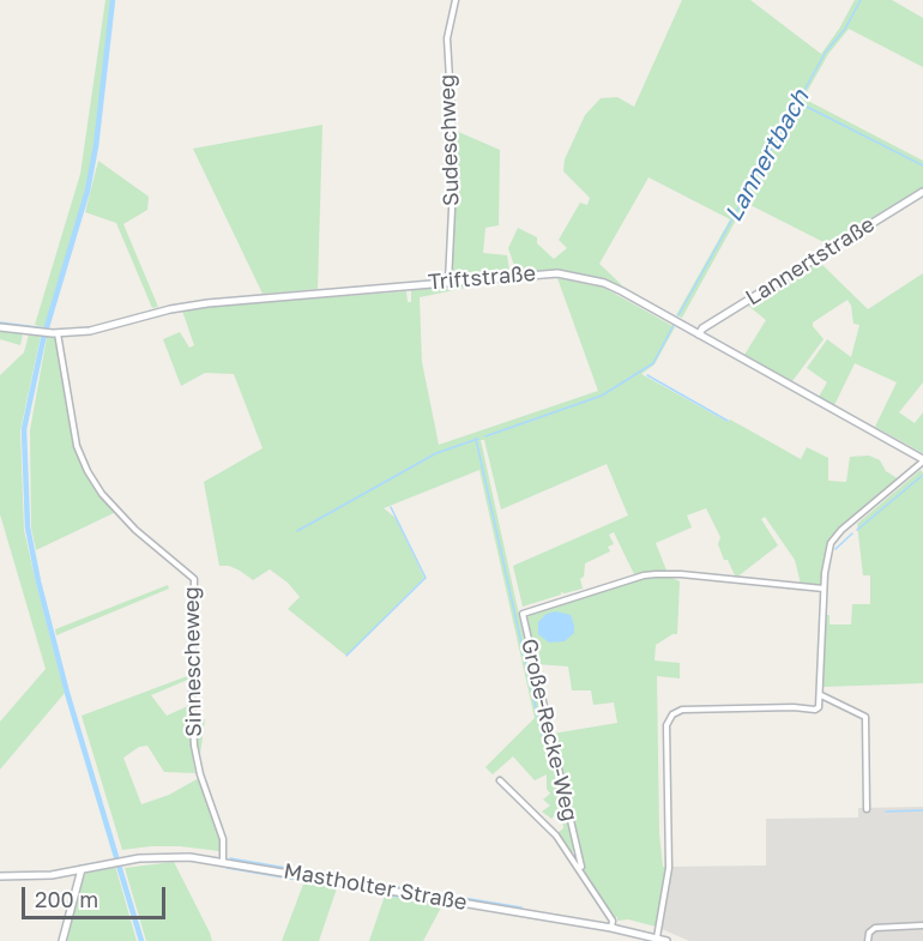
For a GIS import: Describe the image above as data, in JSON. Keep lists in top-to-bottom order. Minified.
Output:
{"streets":{"street":["Sudeschweg","Lannertstraße","Triftstraße","Sinnescheweg","Große-Recke-Weg","Mastholter Straße"]},"crossings":[["Sudeschweg","Triftstraße"],["Lannertstraße","Triftstraße"],["Triftstraße","Sinnescheweg"],["Sinnescheweg","Mastholter Straße"],["Große-Recke-Weg","Mastholter Straße"]],"water":["Lannertbach"],"scale_bar":"200 m"}
